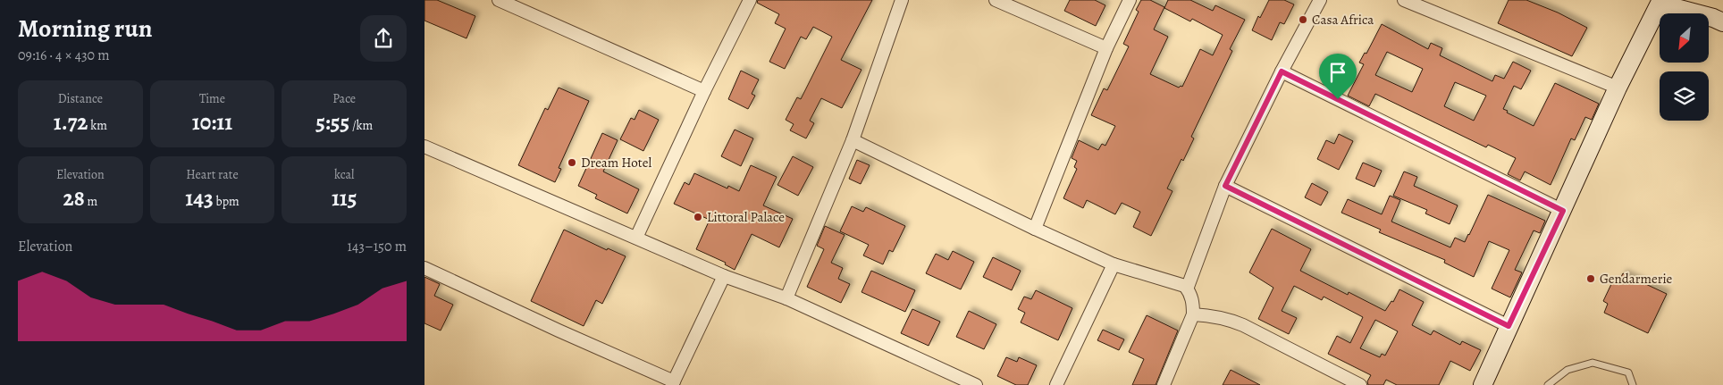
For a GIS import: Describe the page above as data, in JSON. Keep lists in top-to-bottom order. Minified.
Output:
{"places":["Casa Africa","Dream Hotel","Littoral Palace","Gendarmerie"],"north":"bottom left","page":{"heading":["Morning run","09:16 · 4 × 430 m"],"stats":[["Distance","1.72 km"],["Time","10:11"],["Pace","5:55 /km"],["Elevation","28 m"],["Heart rate","143 bpm"],["kcal","115"]],"chart":["Elevation","143–150 m"]}}
